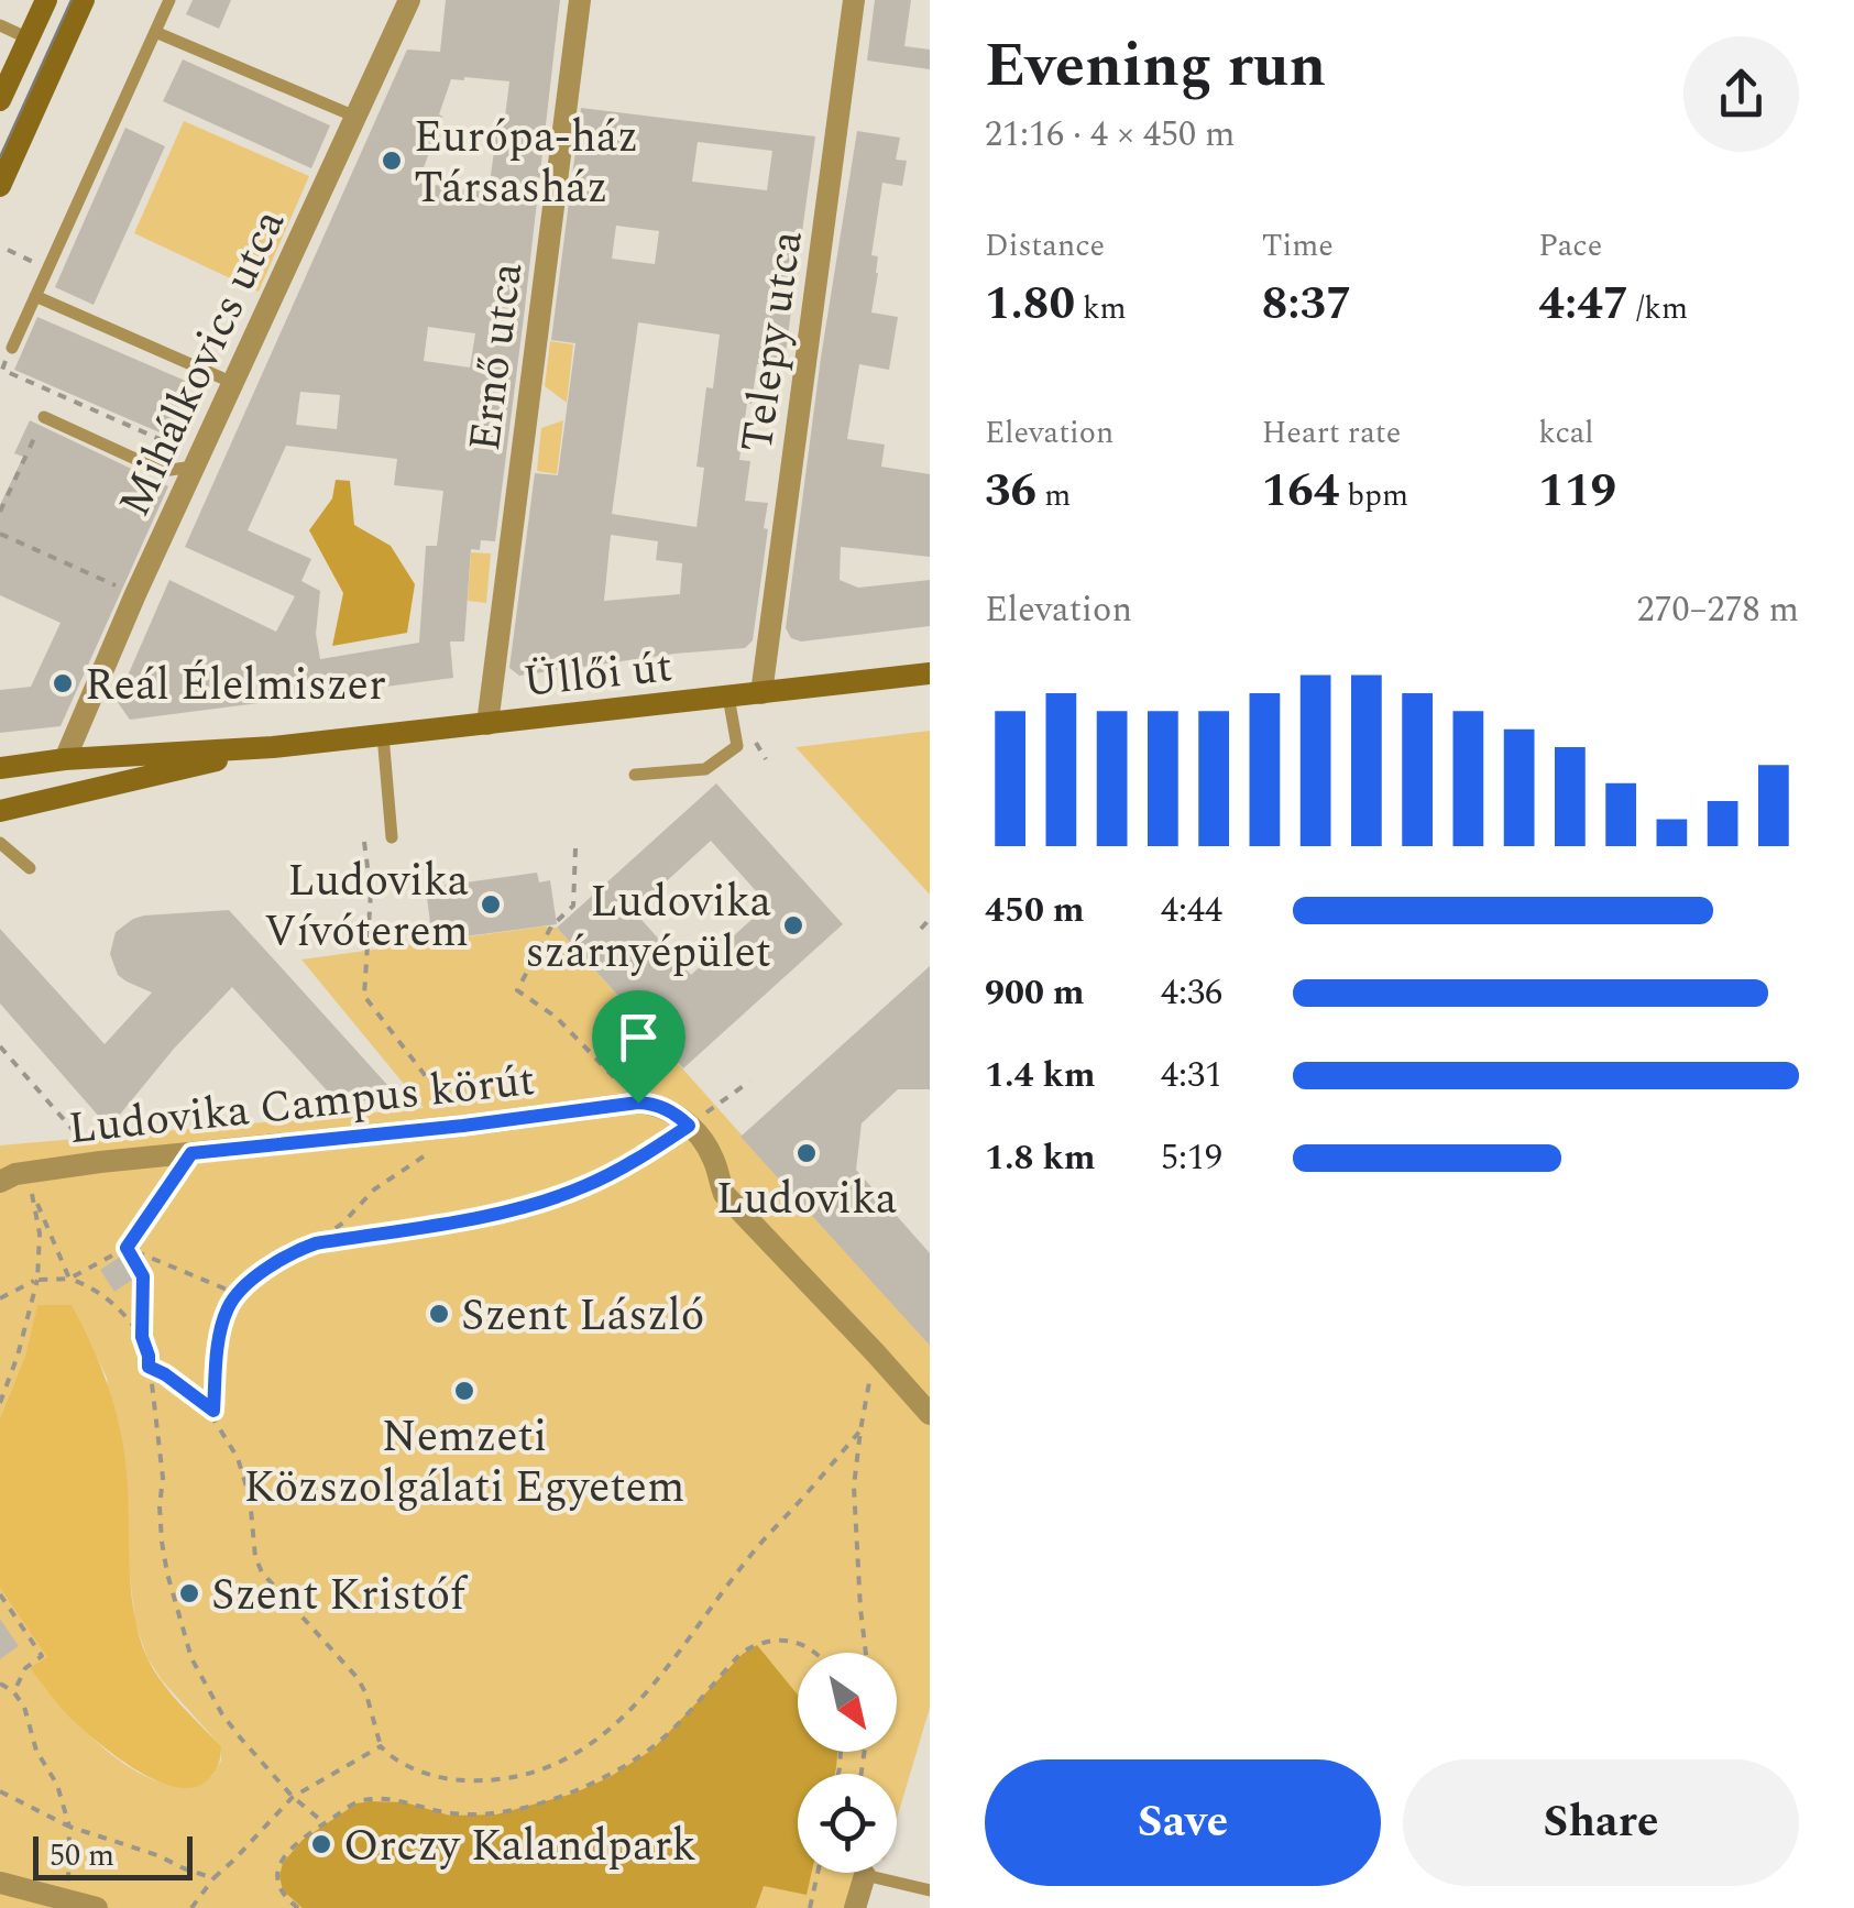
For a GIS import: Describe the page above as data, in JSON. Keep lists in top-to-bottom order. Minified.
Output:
{"streets":{"main road":["Üllői út"],"street":["Telepy utca","Ernő utca","Mihálkovics utca","Ludovika Campus körút"]},"crossings":[["Telepy utca","Üllői út"],["Ernő utca","Üllői út"],["Mihálkovics utca","Üllői út"]],"places":["Európa-ház Társasház","Reál Élelmiszer","Ludovika Vívóterem","Ludovika szárnyépület","Ludovika","Szent László","Nemzeti Közszolgálati Egyetem","Szent Kristóf","Orczy Kalandpark"],"scale_bar":"50 m","north":"bottom right","page":{"heading":["Evening run","21:16 · 4 × 450 m"],"stats":[["Distance","1.80 km"],["Time","8:37"],["Pace","4:47 /km"],["Elevation","36 m"],["Heart rate","164 bpm"],["kcal","119"]],"chart":["Elevation","270–278 m"],"list":[{"name":"450 m","note":"4:44"},{"name":"900 m","note":"4:36"},{"name":"1.4 km","note":"4:31"},{"name":"1.8 km","note":"5:19"}],"buttons":["Save","Share"],"scale":"50 m"}}
